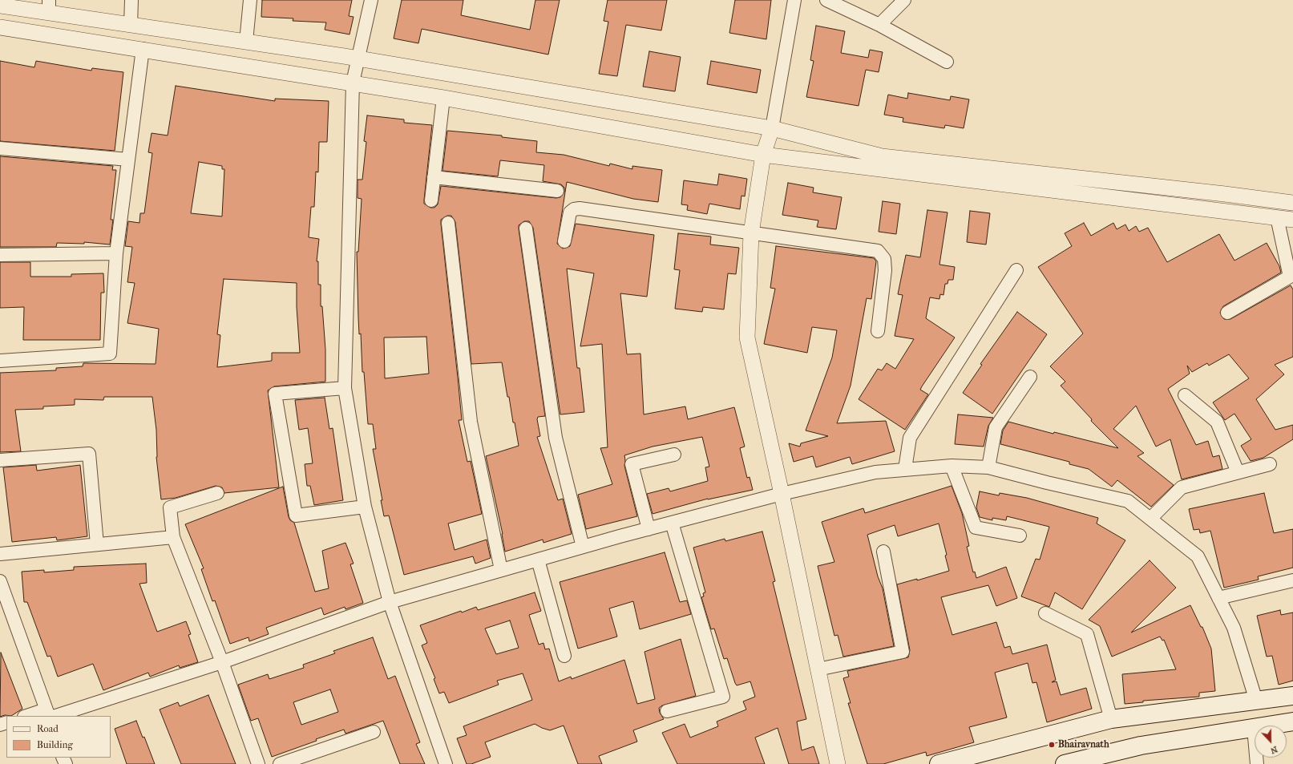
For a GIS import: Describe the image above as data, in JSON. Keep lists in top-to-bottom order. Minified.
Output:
{"places":["Bhairavnath"],"legend":["Road","Building"],"north":"bottom"}
